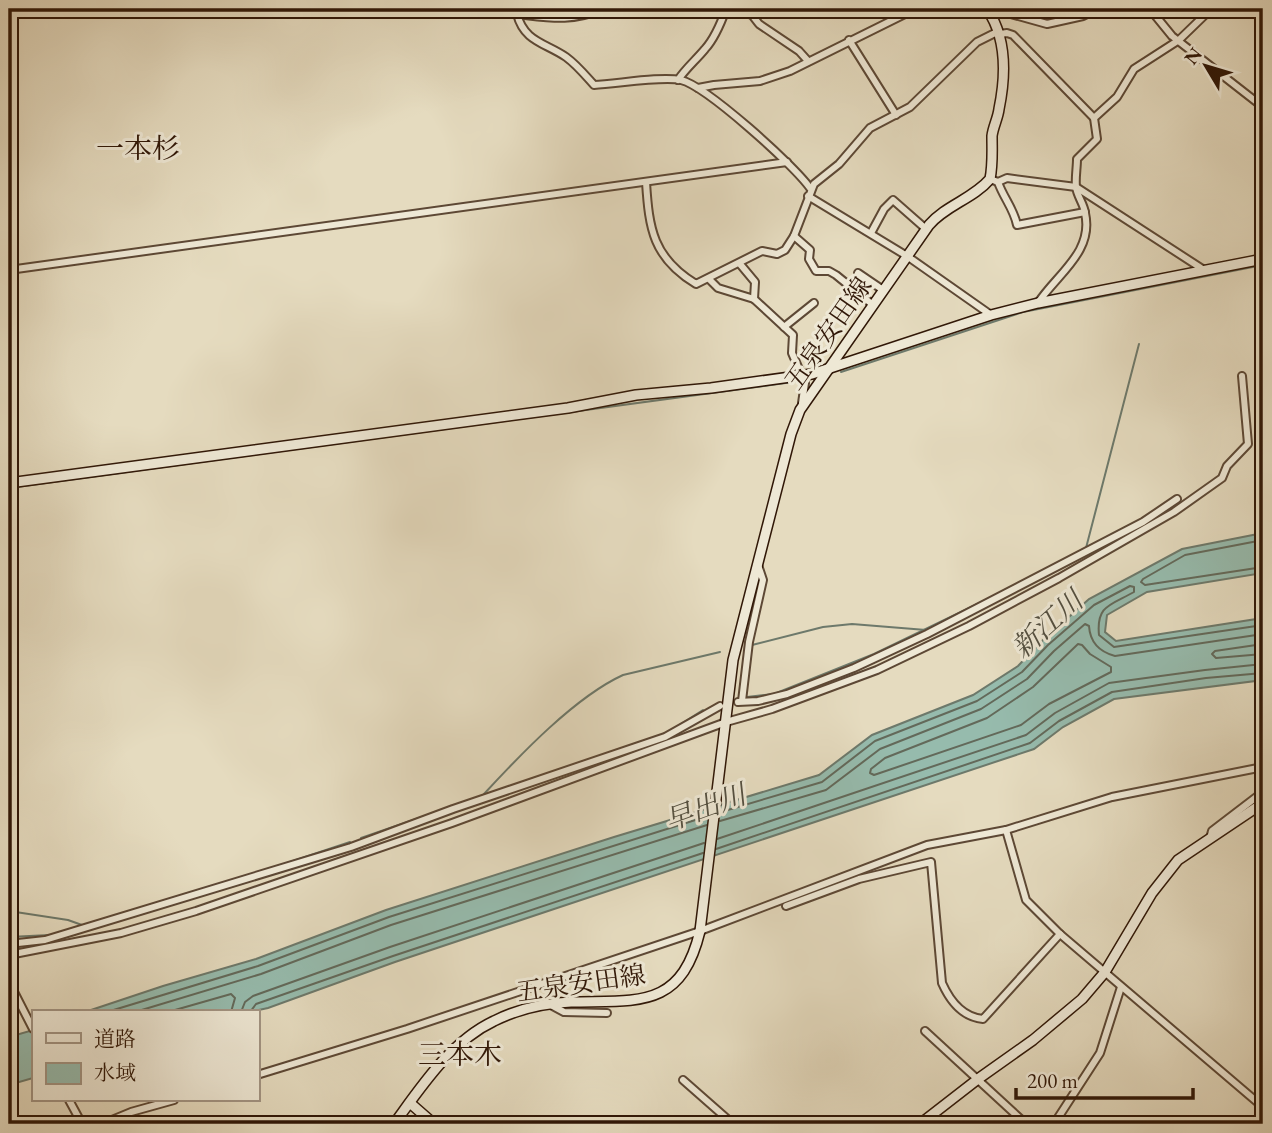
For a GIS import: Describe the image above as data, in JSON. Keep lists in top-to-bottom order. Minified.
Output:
{"streets":{"street":["五泉安田線"]},"districts":["一本杉","三本木"],"water":["新江川","早出川"],"legend":["道路","水域"],"scale_bar":"200 m","north":"top left"}
